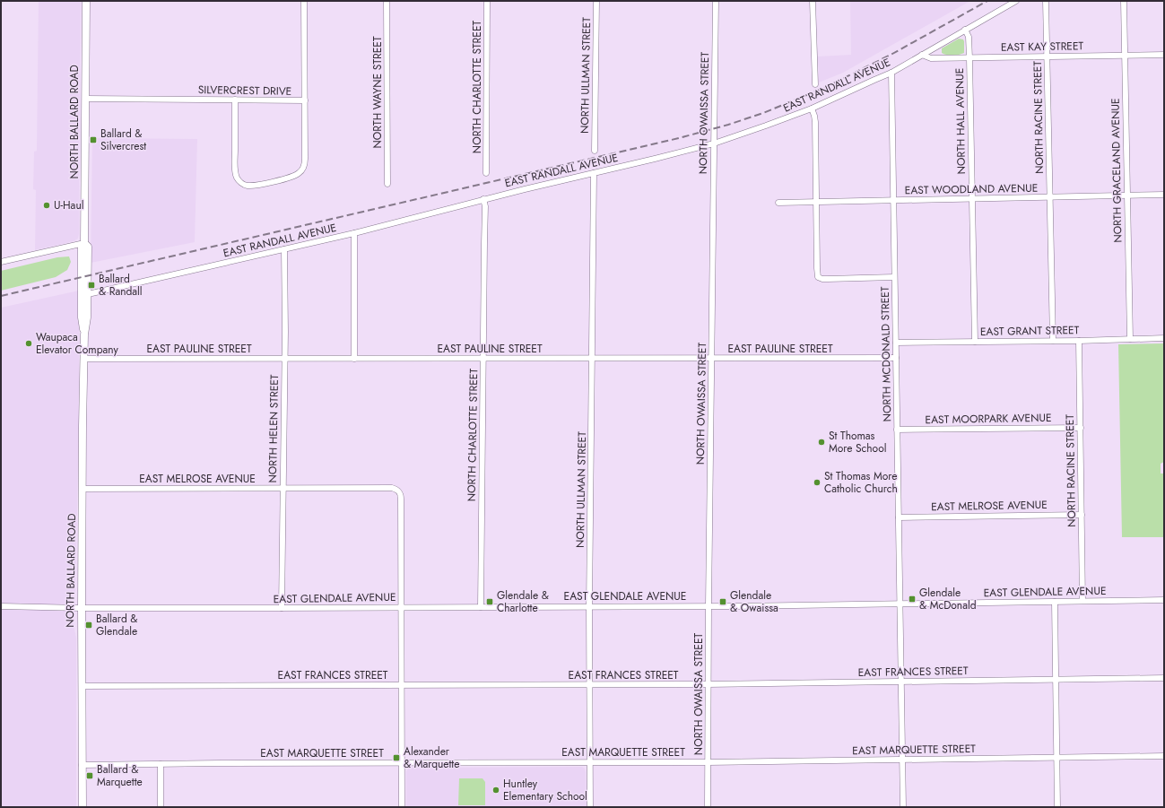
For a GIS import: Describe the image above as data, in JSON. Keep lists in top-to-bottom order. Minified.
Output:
{"streets":{"main road":["NORTH BALLARD ROAD"],"street":["EAST KAY STREET","NORTH ULLMAN STREET","EAST RANDALL AVENUE","NORTH CHARLOTTE STREET","SILVERCREST DRIVE","NORTH WAYNE STREET","NORTH OWAISSA STREET","NORTH RACINE STREET","NORTH HALL AVENUE","NORTH GRACELAND AVENUE","EAST WOODLAND AVENUE","EAST GRANT STREET","EAST PAULINE STREET","NORTH MCDONALD STREET","EAST MOORPARK AVENUE","NORTH HELEN STREET","EAST MELROSE AVENUE","EAST GLENDALE AVENUE","EAST FRANCES STREET","EAST MARQUETTE STREET"]},"crossings":[["EAST KAY STREET","EAST RANDALL AVENUE"],["EAST KAY STREET","NORTH RACINE STREET"],["EAST KAY STREET","NORTH HALL AVENUE"],["EAST KAY STREET","NORTH GRACELAND AVENUE"],["NORTH ULLMAN STREET","EAST RANDALL AVENUE"],["NORTH ULLMAN STREET","EAST PAULINE STREET"],["NORTH ULLMAN STREET","EAST GLENDALE AVENUE"],["NORTH ULLMAN STREET","EAST FRANCES STREET"],["NORTH ULLMAN STREET","EAST MARQUETTE STREET"],["EAST RANDALL AVENUE","NORTH CHARLOTTE STREET"],["EAST RANDALL AVENUE","NORTH OWAISSA STREET"],["EAST RANDALL AVENUE","NORTH HALL AVENUE"],["EAST RANDALL AVENUE","NORTH BALLARD ROAD"],["EAST RANDALL AVENUE","NORTH MCDONALD STREET"],["EAST RANDALL AVENUE","NORTH HELEN STREET"],["NORTH CHARLOTTE STREET","EAST PAULINE STREET"],["NORTH CHARLOTTE STREET","EAST GLENDALE AVENUE"],["SILVERCREST DRIVE","NORTH BALLARD ROAD"],["NORTH OWAISSA STREET","EAST PAULINE STREET"],["NORTH OWAISSA STREET","EAST GLENDALE AVENUE"],["NORTH OWAISSA STREET","EAST FRANCES STREET"],["NORTH OWAISSA STREET","EAST MARQUETTE STREET"],["NORTH RACINE STREET","EAST WOODLAND AVENUE"],["NORTH RACINE STREET","EAST GRANT STREET"],["NORTH RACINE STREET","EAST MOORPARK AVENUE"],["NORTH RACINE STREET","EAST MELROSE AVENUE"],["NORTH RACINE STREET","EAST GLENDALE AVENUE"],["NORTH HALL AVENUE","EAST WOODLAND AVENUE"],["NORTH HALL AVENUE","EAST GRANT STREET"],["NORTH BALLARD ROAD","EAST PAULINE STREET"],["NORTH BALLARD ROAD","EAST MELROSE AVENUE"],["NORTH BALLARD ROAD","EAST GLENDALE AVENUE"],["NORTH BALLARD ROAD","EAST FRANCES STREET"],["NORTH BALLARD ROAD","EAST MARQUETTE STREET"],["NORTH GRACELAND AVENUE","EAST WOODLAND AVENUE"],["NORTH GRACELAND AVENUE","EAST GRANT STREET"],["EAST WOODLAND AVENUE","NORTH MCDONALD STREET"],["EAST GRANT STREET","NORTH MCDONALD STREET"],["EAST PAULINE STREET","NORTH MCDONALD STREET"],["EAST PAULINE STREET","NORTH HELEN STREET"],["NORTH MCDONALD STREET","EAST MOORPARK AVENUE"],["NORTH MCDONALD STREET","EAST MELROSE AVENUE"],["NORTH MCDONALD STREET","EAST GLENDALE AVENUE"],["NORTH MCDONALD STREET","EAST FRANCES STREET"],["NORTH MCDONALD STREET","EAST MARQUETTE STREET"],["NORTH HELEN STREET","EAST MELROSE AVENUE"],["NORTH HELEN STREET","EAST GLENDALE AVENUE"],["EAST MELROSE AVENUE","EAST GLENDALE AVENUE"]],"places":{"transit":["Ballard & Silvercrest","Ballard & Randall","Glendale & McDonald","Glendale & Charlotte","Glendale & Owaissa","Ballard & Glendale","Alexander & Marquette","Ballard & Marquette"],"other":["U-Haul","Waupaca Elevator Company","St Thomas More School","St Thomas More Catholic Church","Huntley Elementary School"]}}
